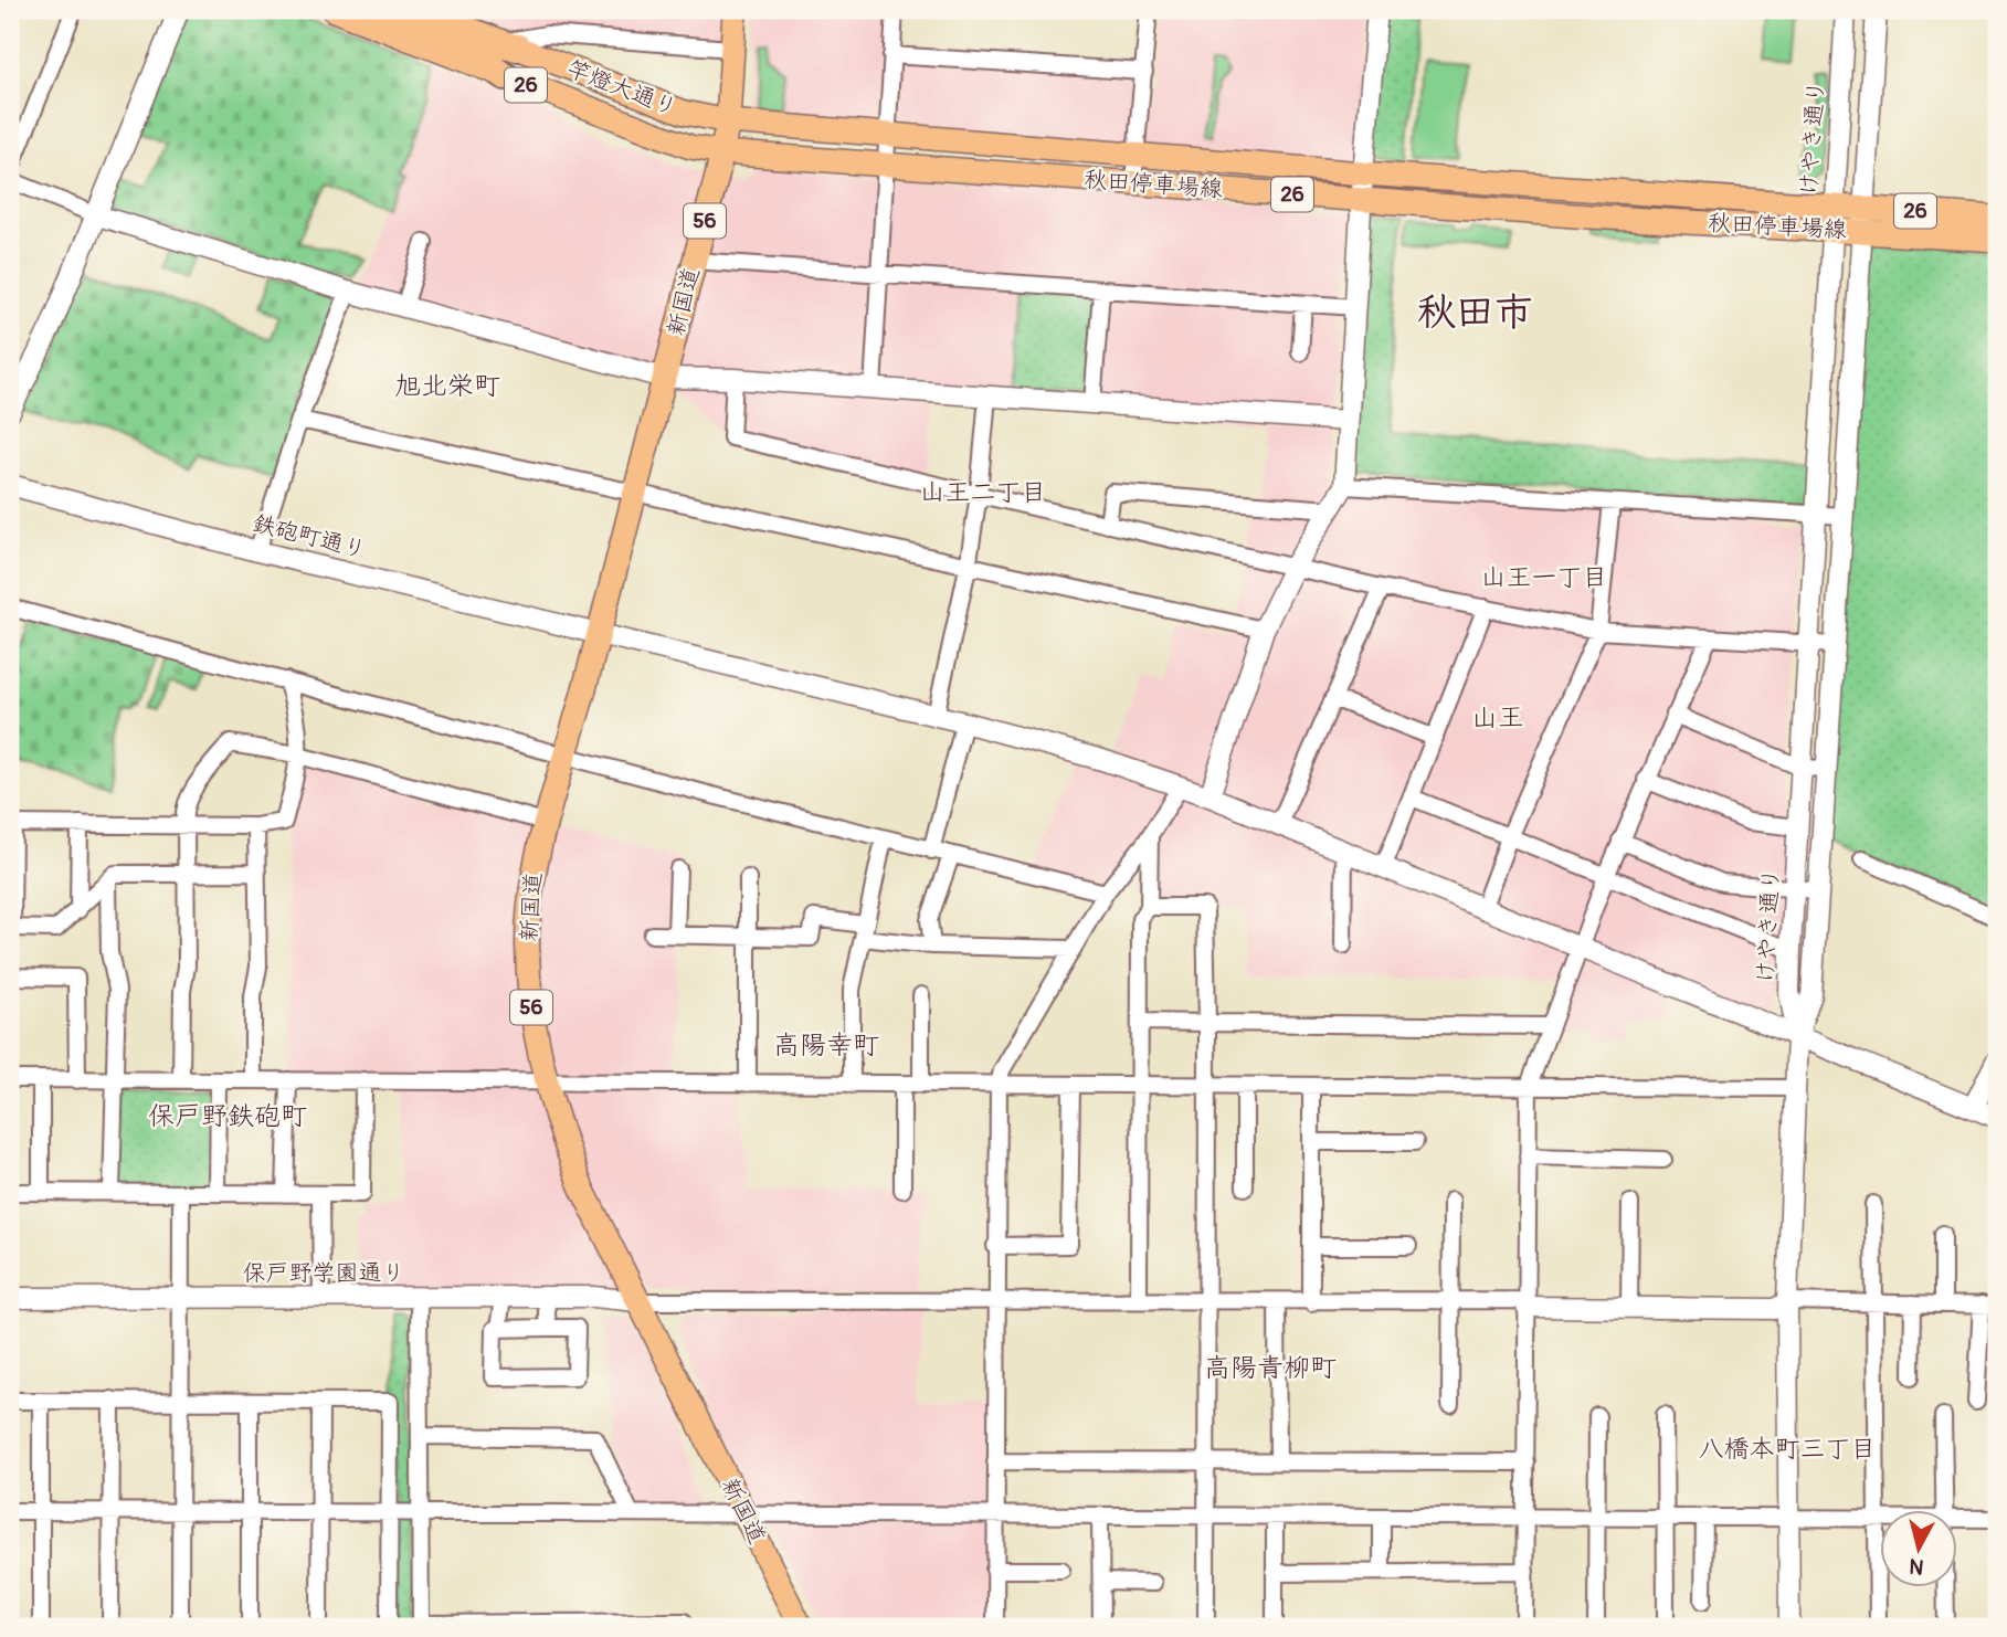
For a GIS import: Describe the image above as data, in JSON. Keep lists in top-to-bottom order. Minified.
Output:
{"streets":{"main road":["26","竿燈大通り","秋田停車場線","56","新国道"],"street":["けやき通り","鉄砲町通り","保戸野学園通り"]},"crossings":[["26","竿燈大通り"],["竿燈大通り","秋田停車場線"],["竿燈大通り","56"],["けやき通り","秋田停車場線"],["けやき通り","鉄砲町通り"],["秋田停車場線","56"],["秋田停車場線","新国道"],["56","新国道"],["新国道","鉄砲町通り"],["新国道","保戸野学園通り"]],"districts":["秋田市","旭北栄町","山王二丁目","山王一丁目","山王","高陽幸町","保戸野鉄砲町","高陽青柳町","八橋本町三丁目"],"north":"bottom"}
